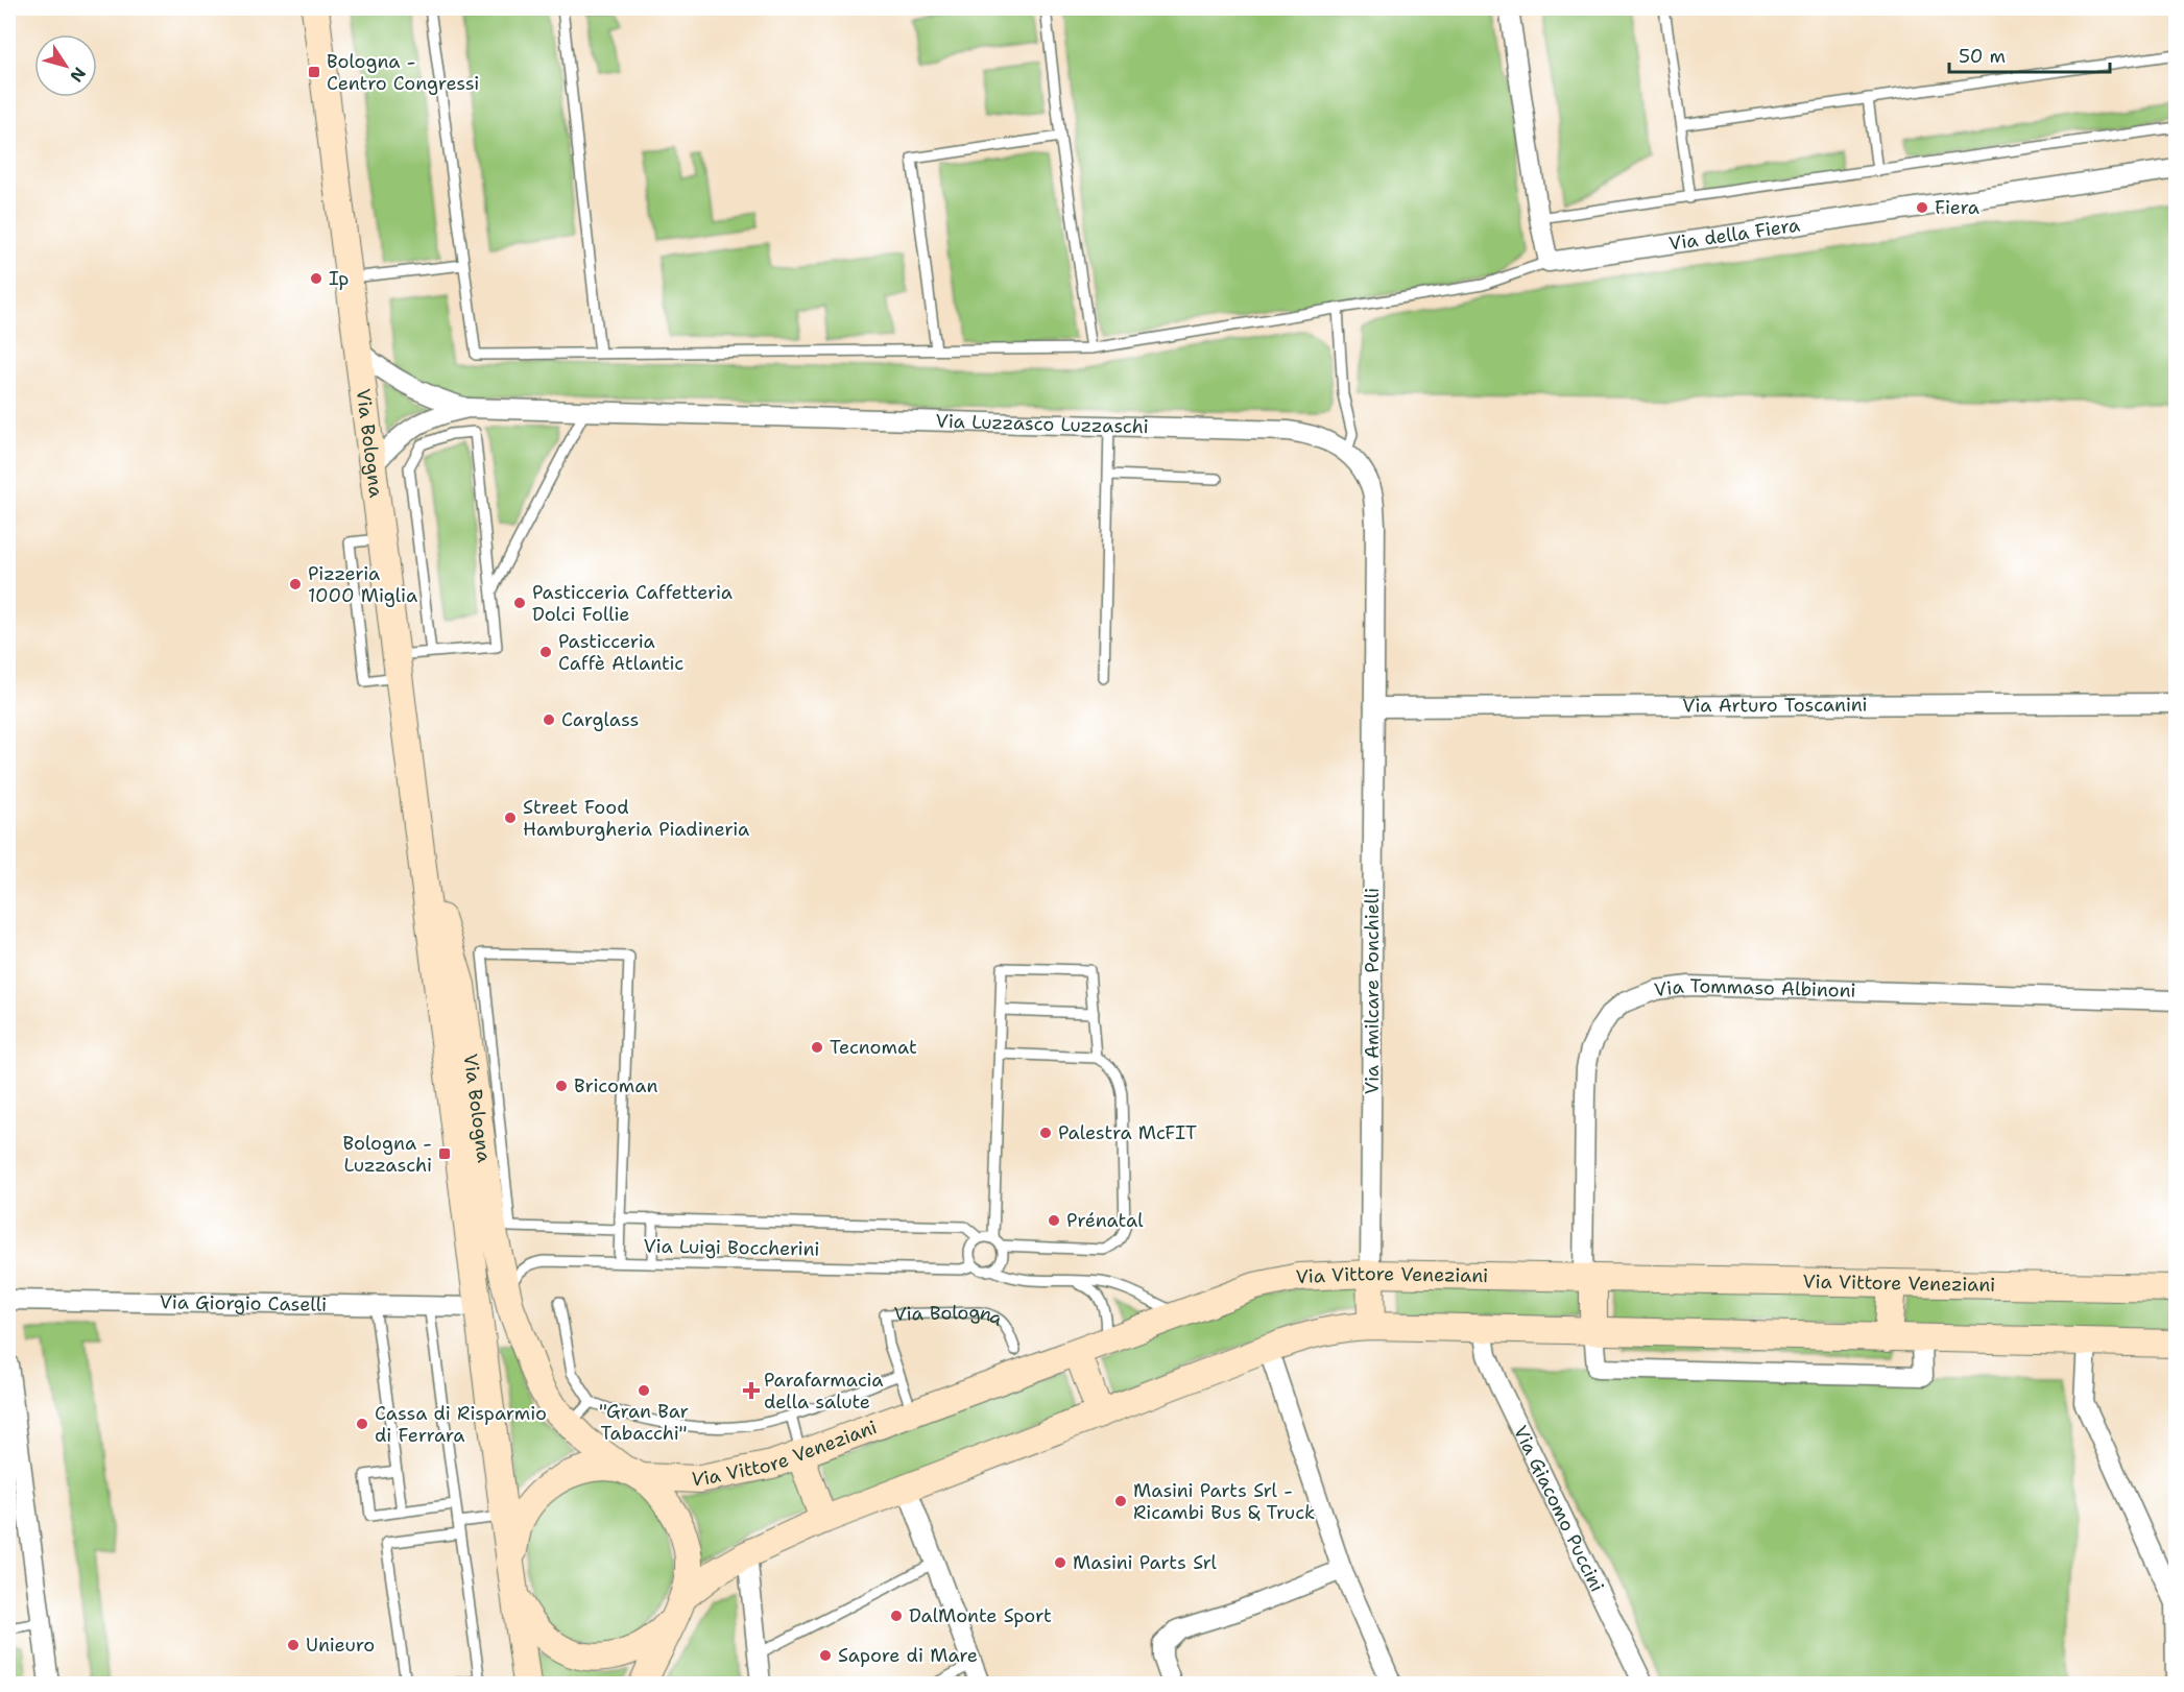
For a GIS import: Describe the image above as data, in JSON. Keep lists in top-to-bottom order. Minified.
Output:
{"streets":{"main road":["Via Bologna","Via Vittore Veneziani"],"street":["Via della Fiera","Via Luzzasco Luzzaschi","Via Arturo Toscanini","Via Amilcare Ponchielli","Via Tommaso Albinoni","Via Giorgio Caselli","Via Giacomo Puccini"],"lane":["Via Luigi Boccherini"]},"crossings":[["Via Luzzasco Luzzaschi","Via Bologna"],["Via Luzzasco Luzzaschi","Via Arturo Toscanini"],["Via Luzzasco Luzzaschi","Via Amilcare Ponchielli"],["Via Bologna","Via Luigi Boccherini"],["Via Bologna","Via Vittore Veneziani"],["Via Bologna","Via Giorgio Caselli"],["Via Arturo Toscanini","Via Amilcare Ponchielli"],["Via Amilcare Ponchielli","Via Vittore Veneziani"],["Via Tommaso Albinoni","Via Vittore Veneziani"],["Via Luigi Boccherini","Via Vittore Veneziani"]],"places":{"transit":["Bologna - Centro Congressi","Bologna - Luzzaschi"],"other":["Fiera","Ip","Pizzeria 1000 Miglia","Pasticceria Caffetteria Dolci Follie","Pasticceria Caffè Atlantic","Carglass","Street Food Hamburgheria Piadineria","Tecnomat","Bricoman","Palestra McFIT","Prénatal","\"Gran Bar Tabacchi\"","Cassa di Risparmio di Ferrara","Masini Parts Srl - Ricambi Bus & Truck","Masini Parts Srl","DalMonte Sport","Unieuro","Sapore di Mare"],"health":["Parafarmacia della salute"]},"scale_bar":"50 m","north":"bottom right"}
